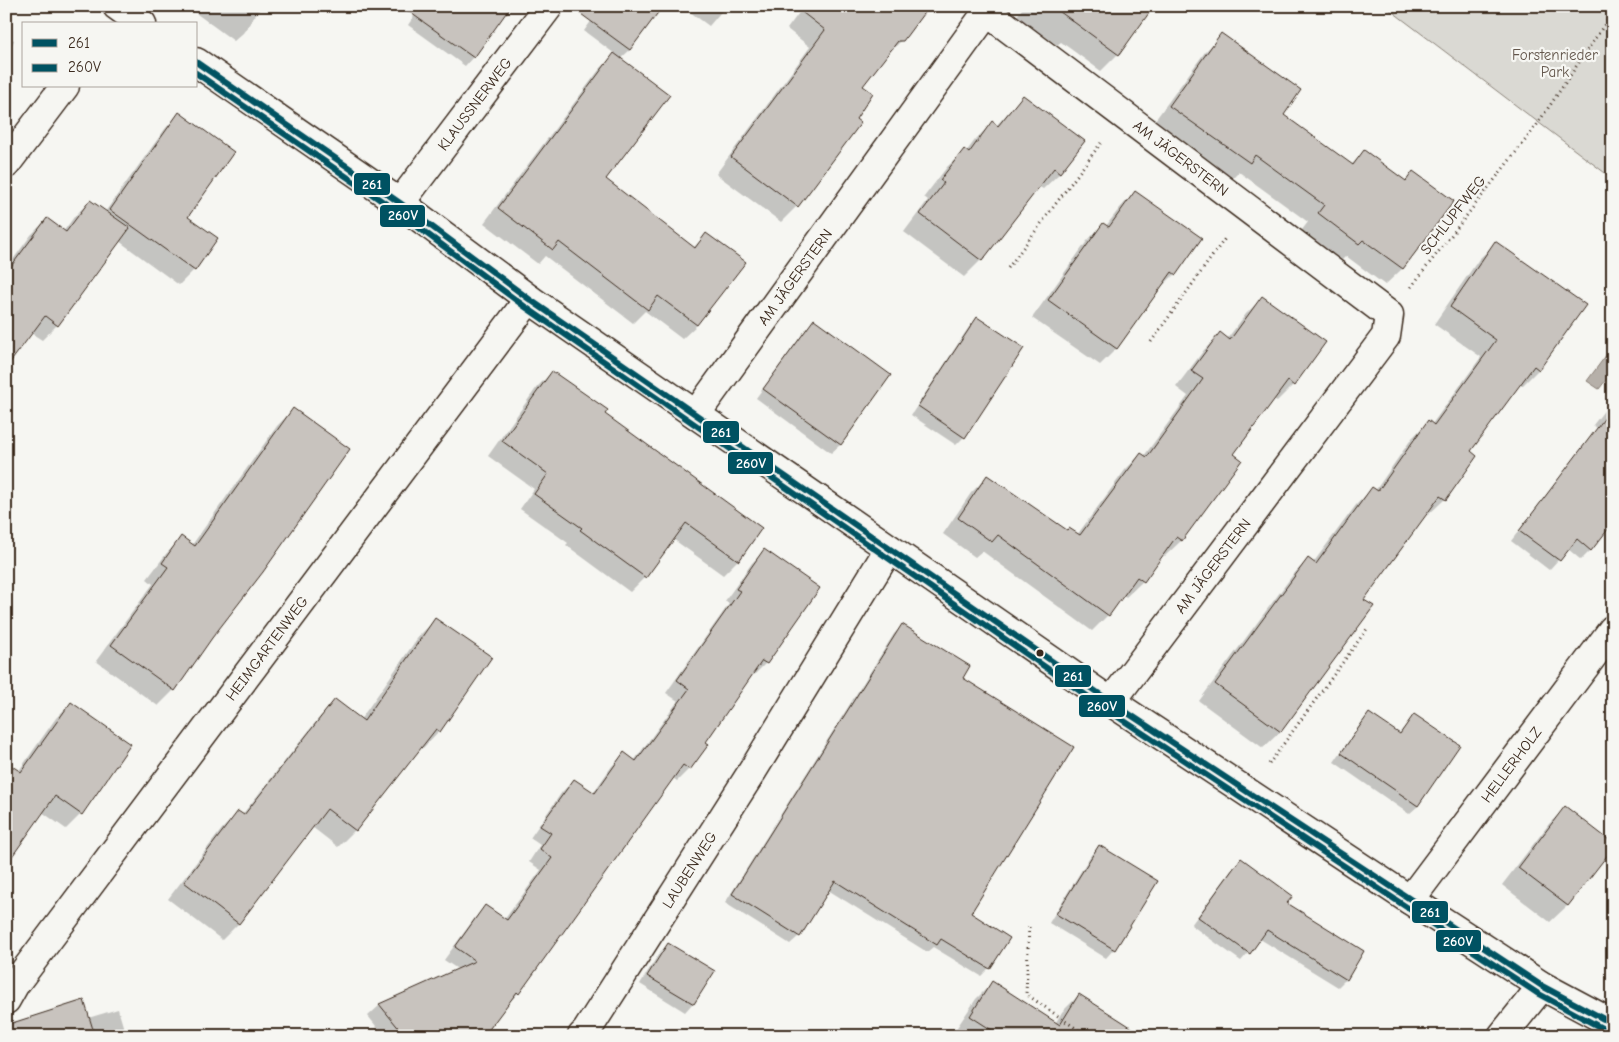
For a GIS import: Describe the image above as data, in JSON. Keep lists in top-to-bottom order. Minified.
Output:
{"streets":{"street":["KLAUSSNERWEG","AM JÄGERSTERN","HEIMGARTENWEG","HELLERHOLZ","LAUBENWEG"],"path":["SCHLUPFWEG"]},"crossings":[["AM JÄGERSTERN","SCHLUPFWEG"]],"parks":["Forstenrieder Park"],"lines":["transit line 261","transit line 260V"],"legend":["261","260V"]}
